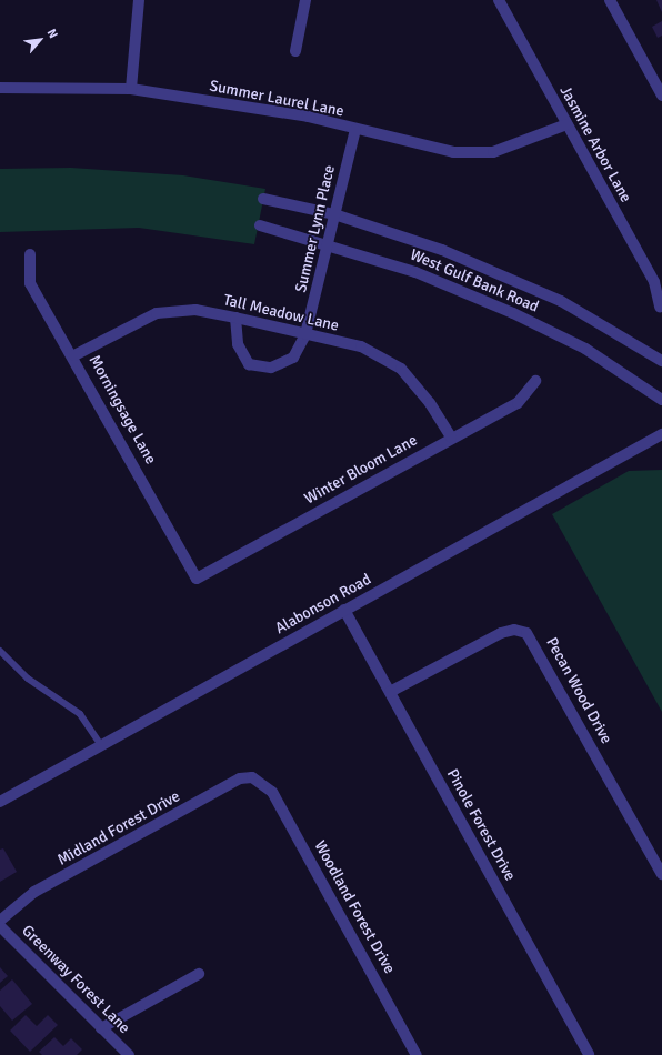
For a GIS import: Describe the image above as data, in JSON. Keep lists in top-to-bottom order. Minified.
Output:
{"streets":{"street":["Summer Laurel Lane","Jasmine Arbor Lane","Summer Lynn Place","West Gulf Bank Road","Tall Meadow Lane","Morningsage Lane","Winter Bloom Lane","Alabonson Road","Pecan Wood Drive","Pinole Forest Drive","Midland Forest Drive","Woodland Forest Drive","Greenway Forest Lane"]},"crossings":[["Summer Laurel Lane","Jasmine Arbor Lane"],["Summer Laurel Lane","Summer Lynn Place"],["Summer Lynn Place","West Gulf Bank Road"],["Summer Lynn Place","Tall Meadow Lane"],["Tall Meadow Lane","Morningsage Lane"],["Tall Meadow Lane","Winter Bloom Lane"],["Morningsage Lane","Winter Bloom Lane"],["Alabonson Road","Pinole Forest Drive"],["Pecan Wood Drive","Pinole Forest Drive"],["Midland Forest Drive","Woodland Forest Drive"]],"north":"top right"}
